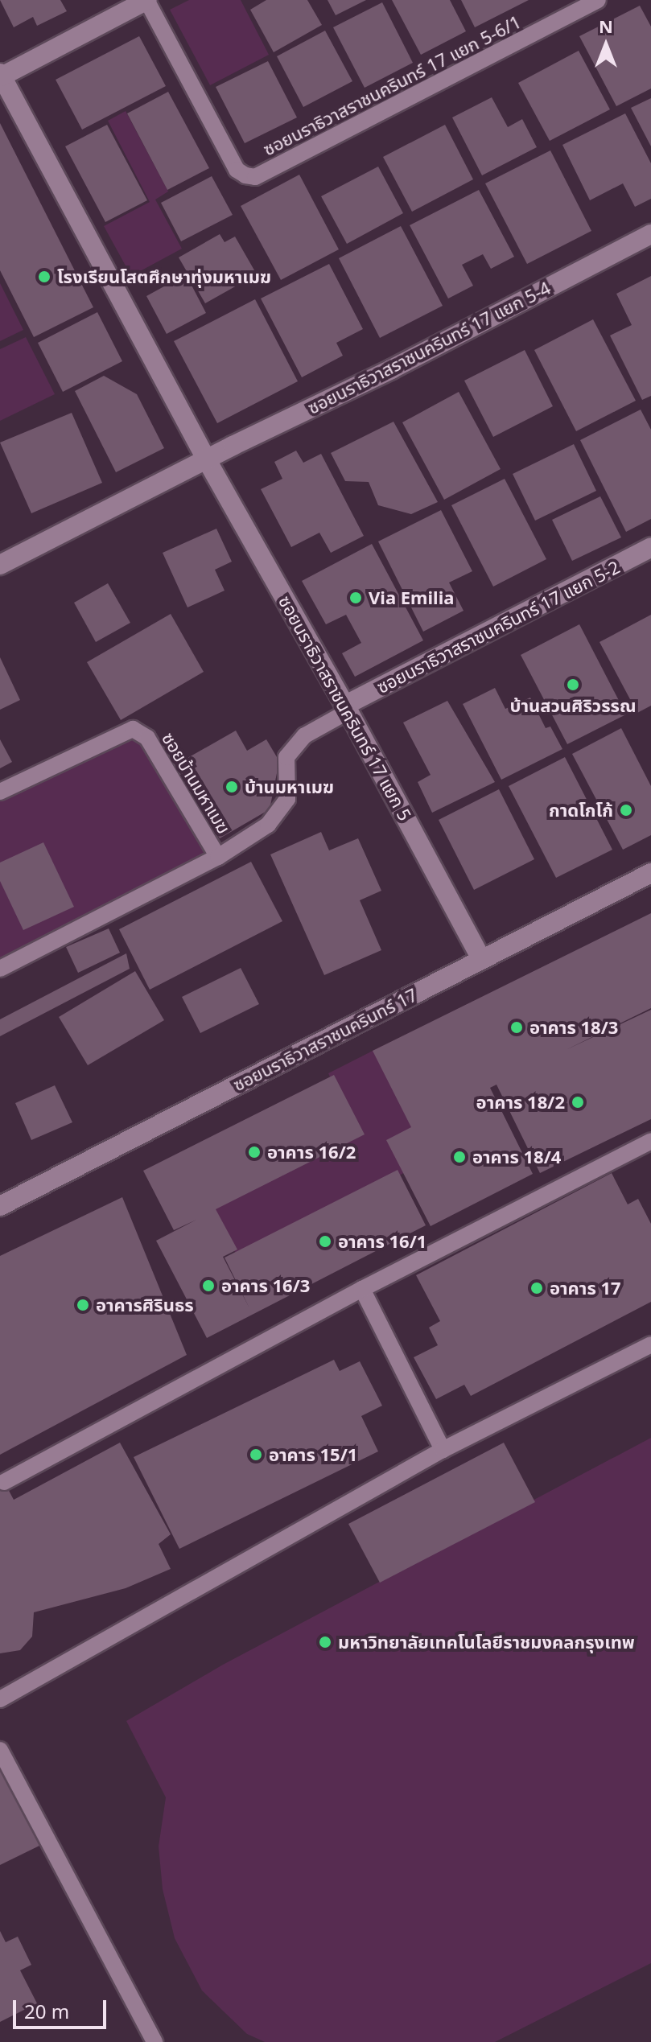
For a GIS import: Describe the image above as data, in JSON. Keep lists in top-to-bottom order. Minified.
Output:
{"streets":{"street":["ซอยนราธิวาสราชนครินทร์ 17 แยก 5-4","ซอยนราธิวาสราชนครินทร์ 17 แยก 5-2","ซอยนราธิวาสราชนครินทร์ 17 แยก 5","ซอยนราธิวาสราชนครินทร์ 17"],"lane":["ซอยนราธิวาสราชนครินทร์ 17 แยก 5-6/1","ซอยบ้านมหาเมฆ"]},"crossings":[["ซอยนราธิวาสราชนครินทร์ 17 แยก 5-4","ซอยนราธิวาสราชนครินทร์ 17 แยก 5"],["ซอยนราธิวาสราชนครินทร์ 17 แยก 5-2","ซอยนราธิวาสราชนครินทร์ 17 แยก 5"],["ซอยนราธิวาสราชนครินทร์ 17 แยก 5-2","ซอยบ้านมหาเมฆ"],["ซอยนราธิวาสราชนครินทร์ 17 แยก 5","ซอยบ้านมหาเมฆ"],["ซอยนราธิวาสราชนครินทร์ 17 แยก 5","ซอยนราธิวาสราชนครินทร์ 17"]],"places":["โรงเรียนโสตศึกษาทุ่งมหาเมฆ","Via Emilia","บ้านสวนศิริวรรณ","บ้านมหาเมฆ","กาดโกโก้","อาคาร 18/3","อาคาร 18/2","อาคาร 16/2","อาคาร 18/4","อาคาร 16/1","อาคาร 16/3","อาคาร 17","อาคารศิรินธร","อาคาร 15/1","มหาวิทยาลัยเทคโนโลยีราชมงคลกรุงเทพ"],"scale_bar":"20 m","north":"top"}
